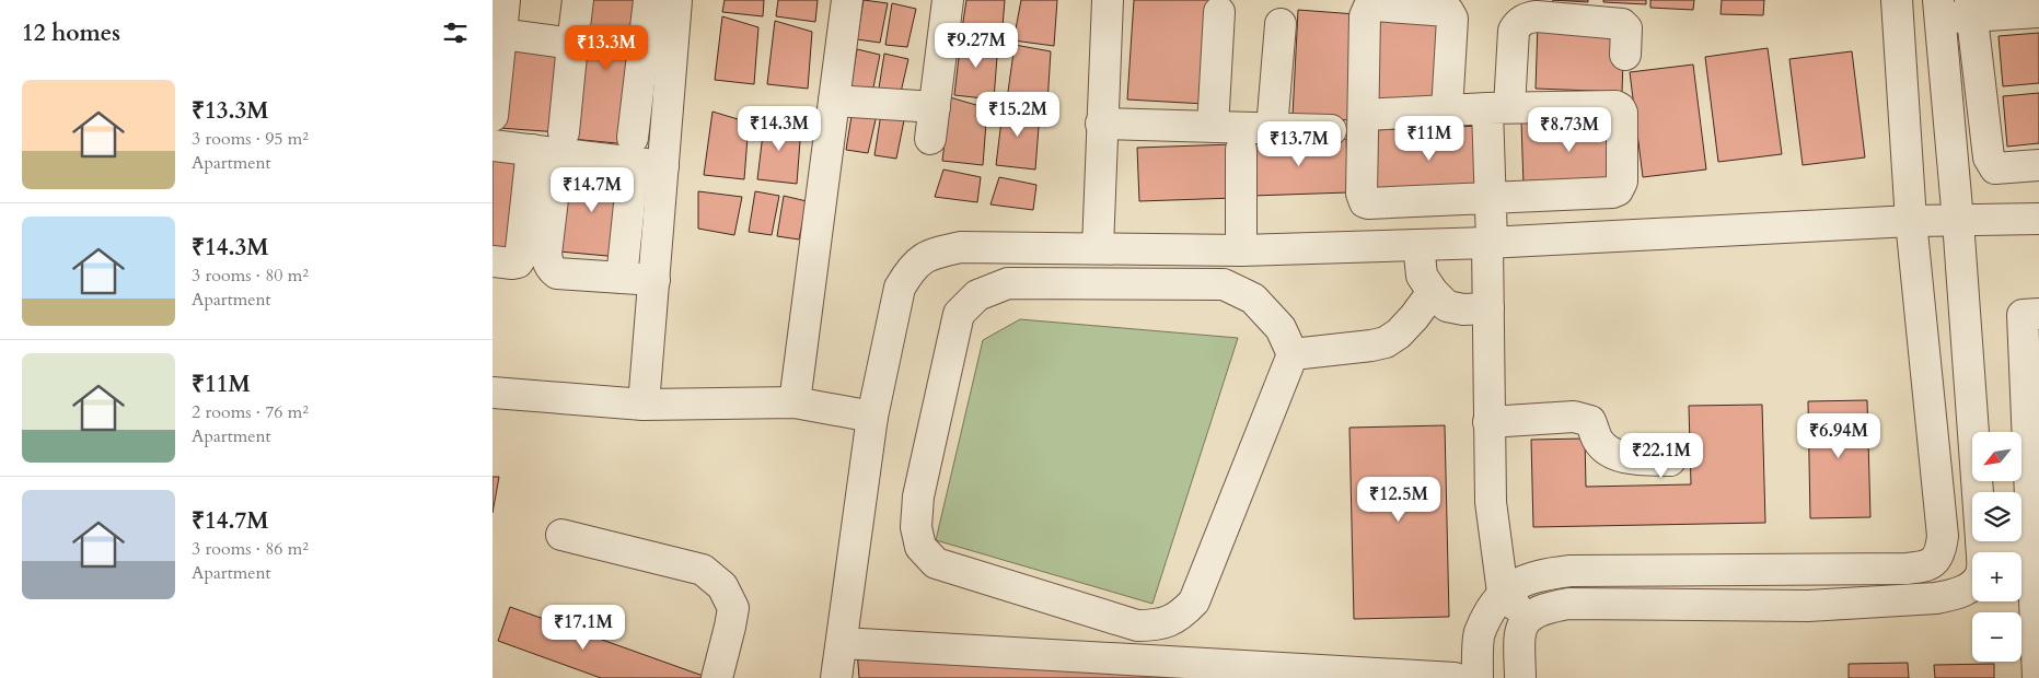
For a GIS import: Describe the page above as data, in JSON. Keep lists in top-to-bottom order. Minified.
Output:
{"north":"bottom left","page":{"heading":"12 homes","price":["₹9.27M","₹13.3M","₹15.2M","₹14.3M","₹8.73M","₹11M","₹13.7M","₹14.7M","₹6.94M","₹22.1M","₹12.5M","₹17.1M"],"list":[{"name":"₹13.3M","note":"3 rooms · 95 m² · Apartment"},{"name":"₹14.3M","note":"3 rooms · 80 m² · Apartment"},{"name":"₹11M","note":"2 rooms · 76 m² · Apartment"},{"name":"₹14.7M","note":"3 rooms · 86 m² · Apartment"}],"map_buttons":["+","−"]}}
